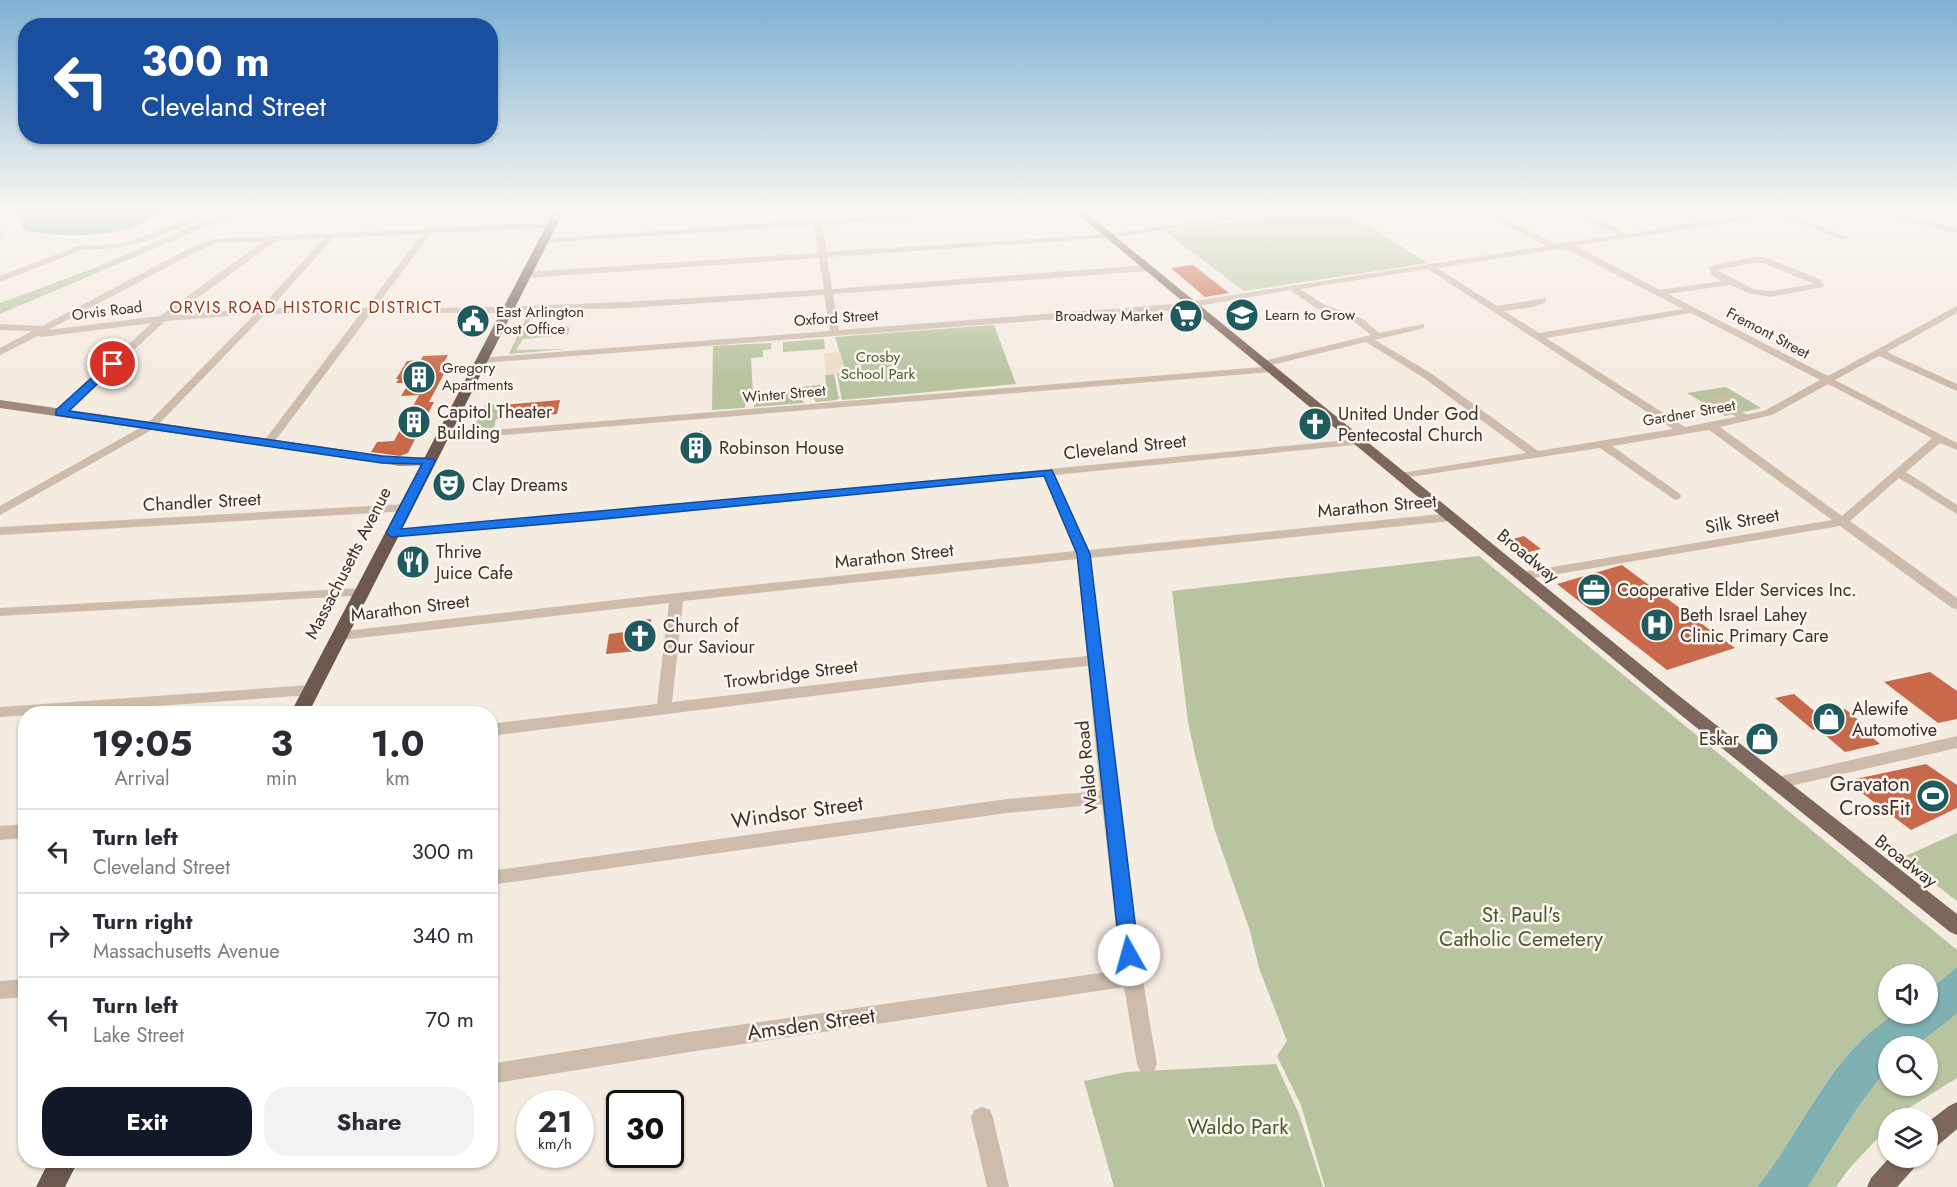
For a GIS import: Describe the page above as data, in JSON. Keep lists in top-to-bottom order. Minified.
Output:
{"streets":{"highway":["Massachusetts Avenue"],"main road":["Broadway"],"street":["Orvis Road","Oxford Street","Fremont Street","Winter Street","Gardner Street","Cleveland Street","Chandler Street","Marathon Street","Silk Street","Trowbridge Street","Waldo Road","Windsor Street","Amsden Street"]},"crossings":[["Orvis Road","Broadway"],["Orvis Road","Massachusetts Avenue"],["Oxford Street","Broadway"],["Oxford Street","Massachusetts Avenue"],["Fremont Street","Gardner Street"],["Winter Street","Broadway"],["Winter Street","Massachusetts Avenue"],["Gardner Street","Broadway"],["Cleveland Street","Broadway"],["Cleveland Street","Massachusetts Avenue"],["Cleveland Street","Waldo Road"],["Chandler Street","Massachusetts Avenue"],["Marathon Street","Broadway"],["Marathon Street","Massachusetts Avenue"],["Marathon Street","Waldo Road"],["Silk Street","Broadway"],["Trowbridge Street","Waldo Road"],["Waldo Road","Windsor Street"],["Waldo Road","Amsden Street"]],"districts":["ORVIS ROAD HISTORIC DISTRICT"],"parks":["Crosby School Park","St. Paul's Catholic Cemetery","Waldo Park"],"places":{"school or university":["Learn to Grow"],"supermarket":["Broadway Market"],"public building":["East Arlington Post Office"],"building":["Gregory Apartments","Capitol Theater Building","Robinson House"],"church":["United Under God Pentecostal Church","Church of Our Saviour"],"theatre":["Clay Dreams"],"restaurant":["Thrive Juice Cafe"],"office":["Cooperative Elder Services Inc."],"hospital":["Beth Israel Lahey Clinic Primary Care"],"shop":["Alewife Automotive","Eskar"],"sports":["Gravaton CrossFit"]},"page":{"turn":["300 m","Cleveland Street"],"eta":["19:05","Arrival","3","min","1.0","km"],"list":[{"name":"Turn left","note":"Cleveland Street","value":"300 m"},{"name":"Turn right","note":"Massachusetts Avenue","value":"340 m"},{"name":"Turn left","note":"Lake Street","value":"70 m"}],"buttons":["Exit","Share"],"speed":"21 km/h","limit":"30"}}
